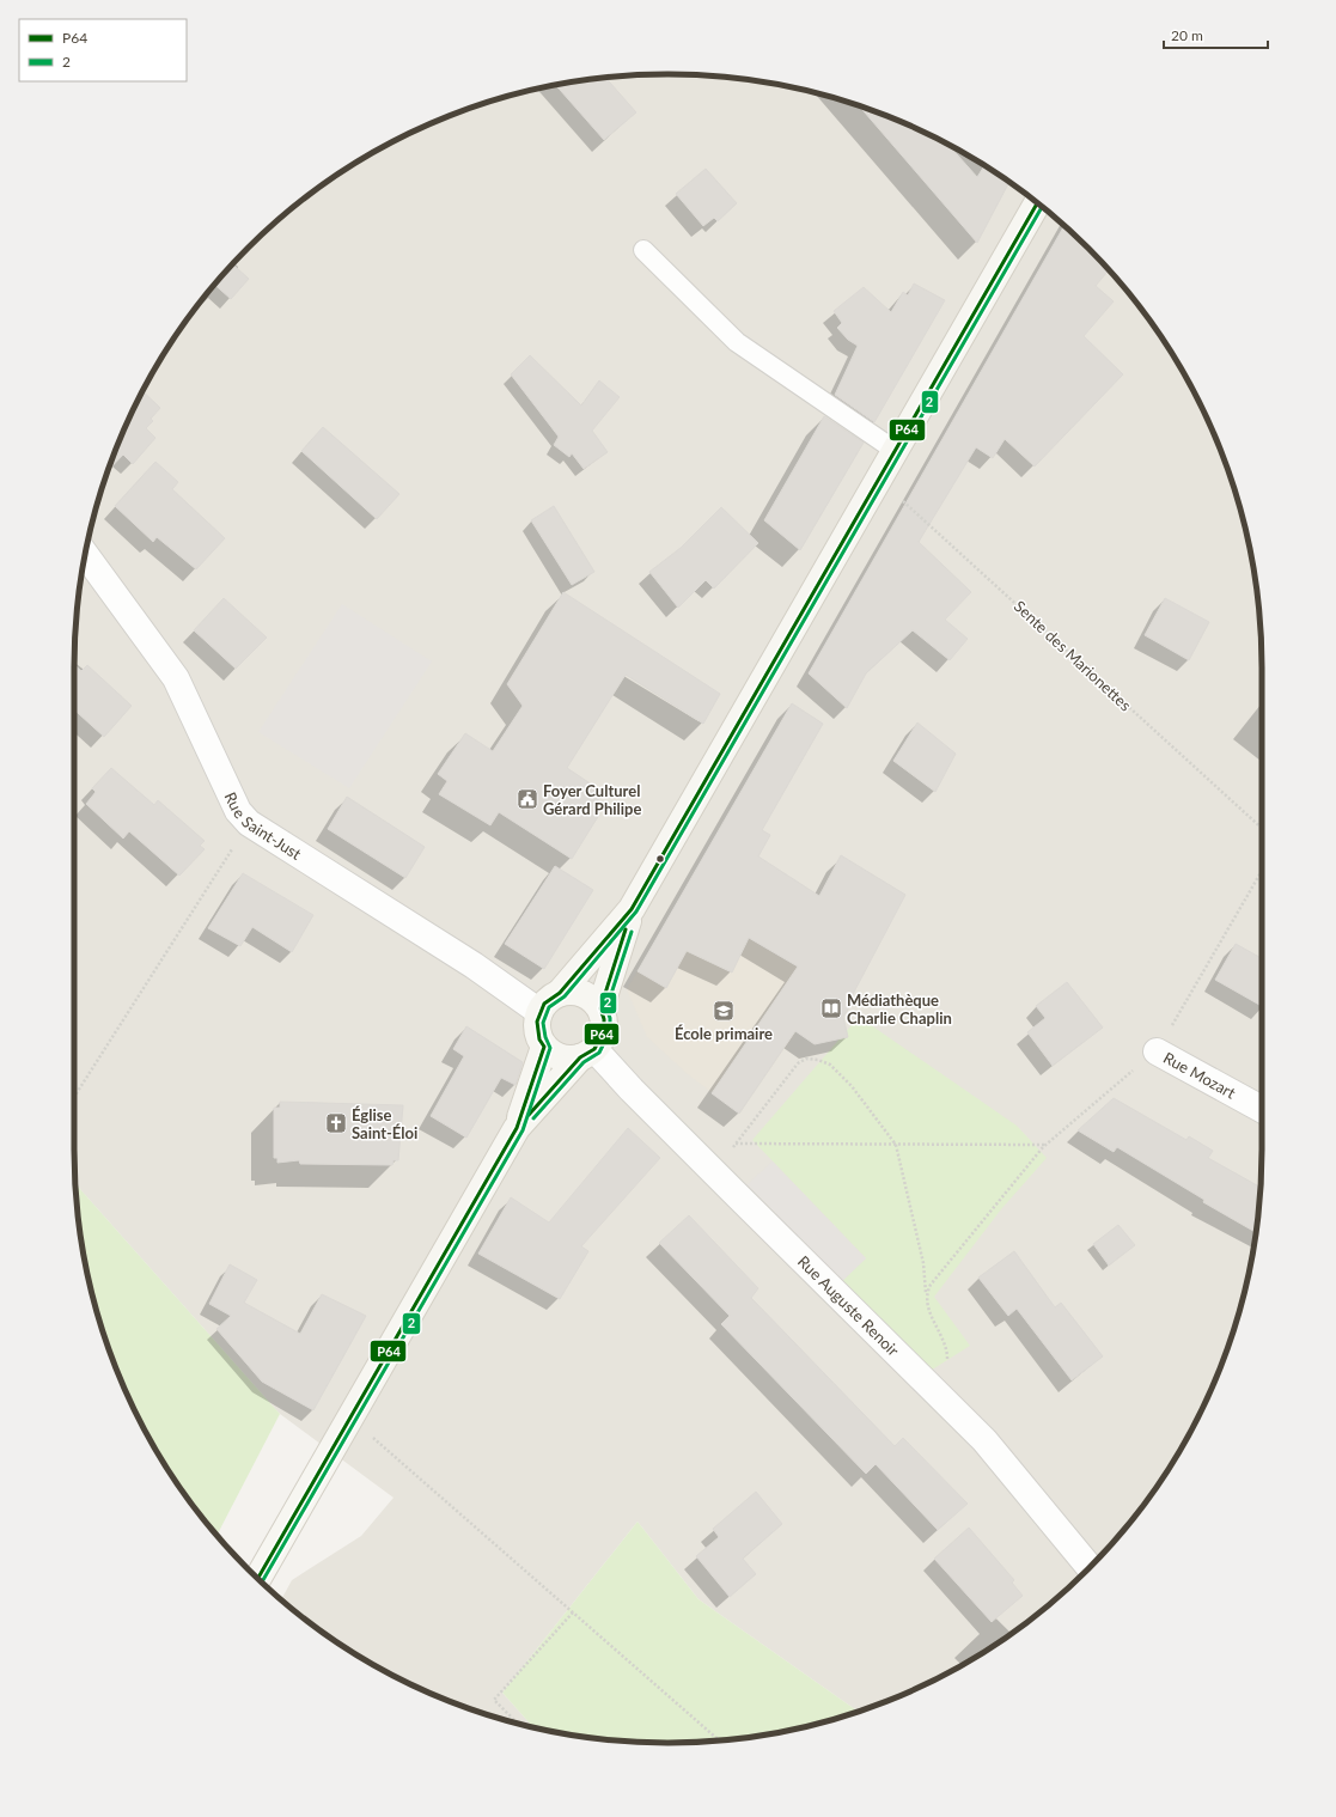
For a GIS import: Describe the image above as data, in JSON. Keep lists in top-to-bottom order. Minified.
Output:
{"streets":{"street":["Rue Saint-Just","Rue Mozart","Rue Auguste Renoir"],"path":["Sente des Marionettes"]},"crossings":[["Rue Saint-Just","Rue Auguste Renoir"]],"places":{"public building":["Foyer Culturel Gérard Philipe"],"library":["Médiathèque Charlie Chaplin"],"school or university":["École primaire"],"church":["Église Saint-Éloi"]},"lines":["transit line P64","transit line 2"],"legend":["P64","2"],"scale_bar":"20 m"}
